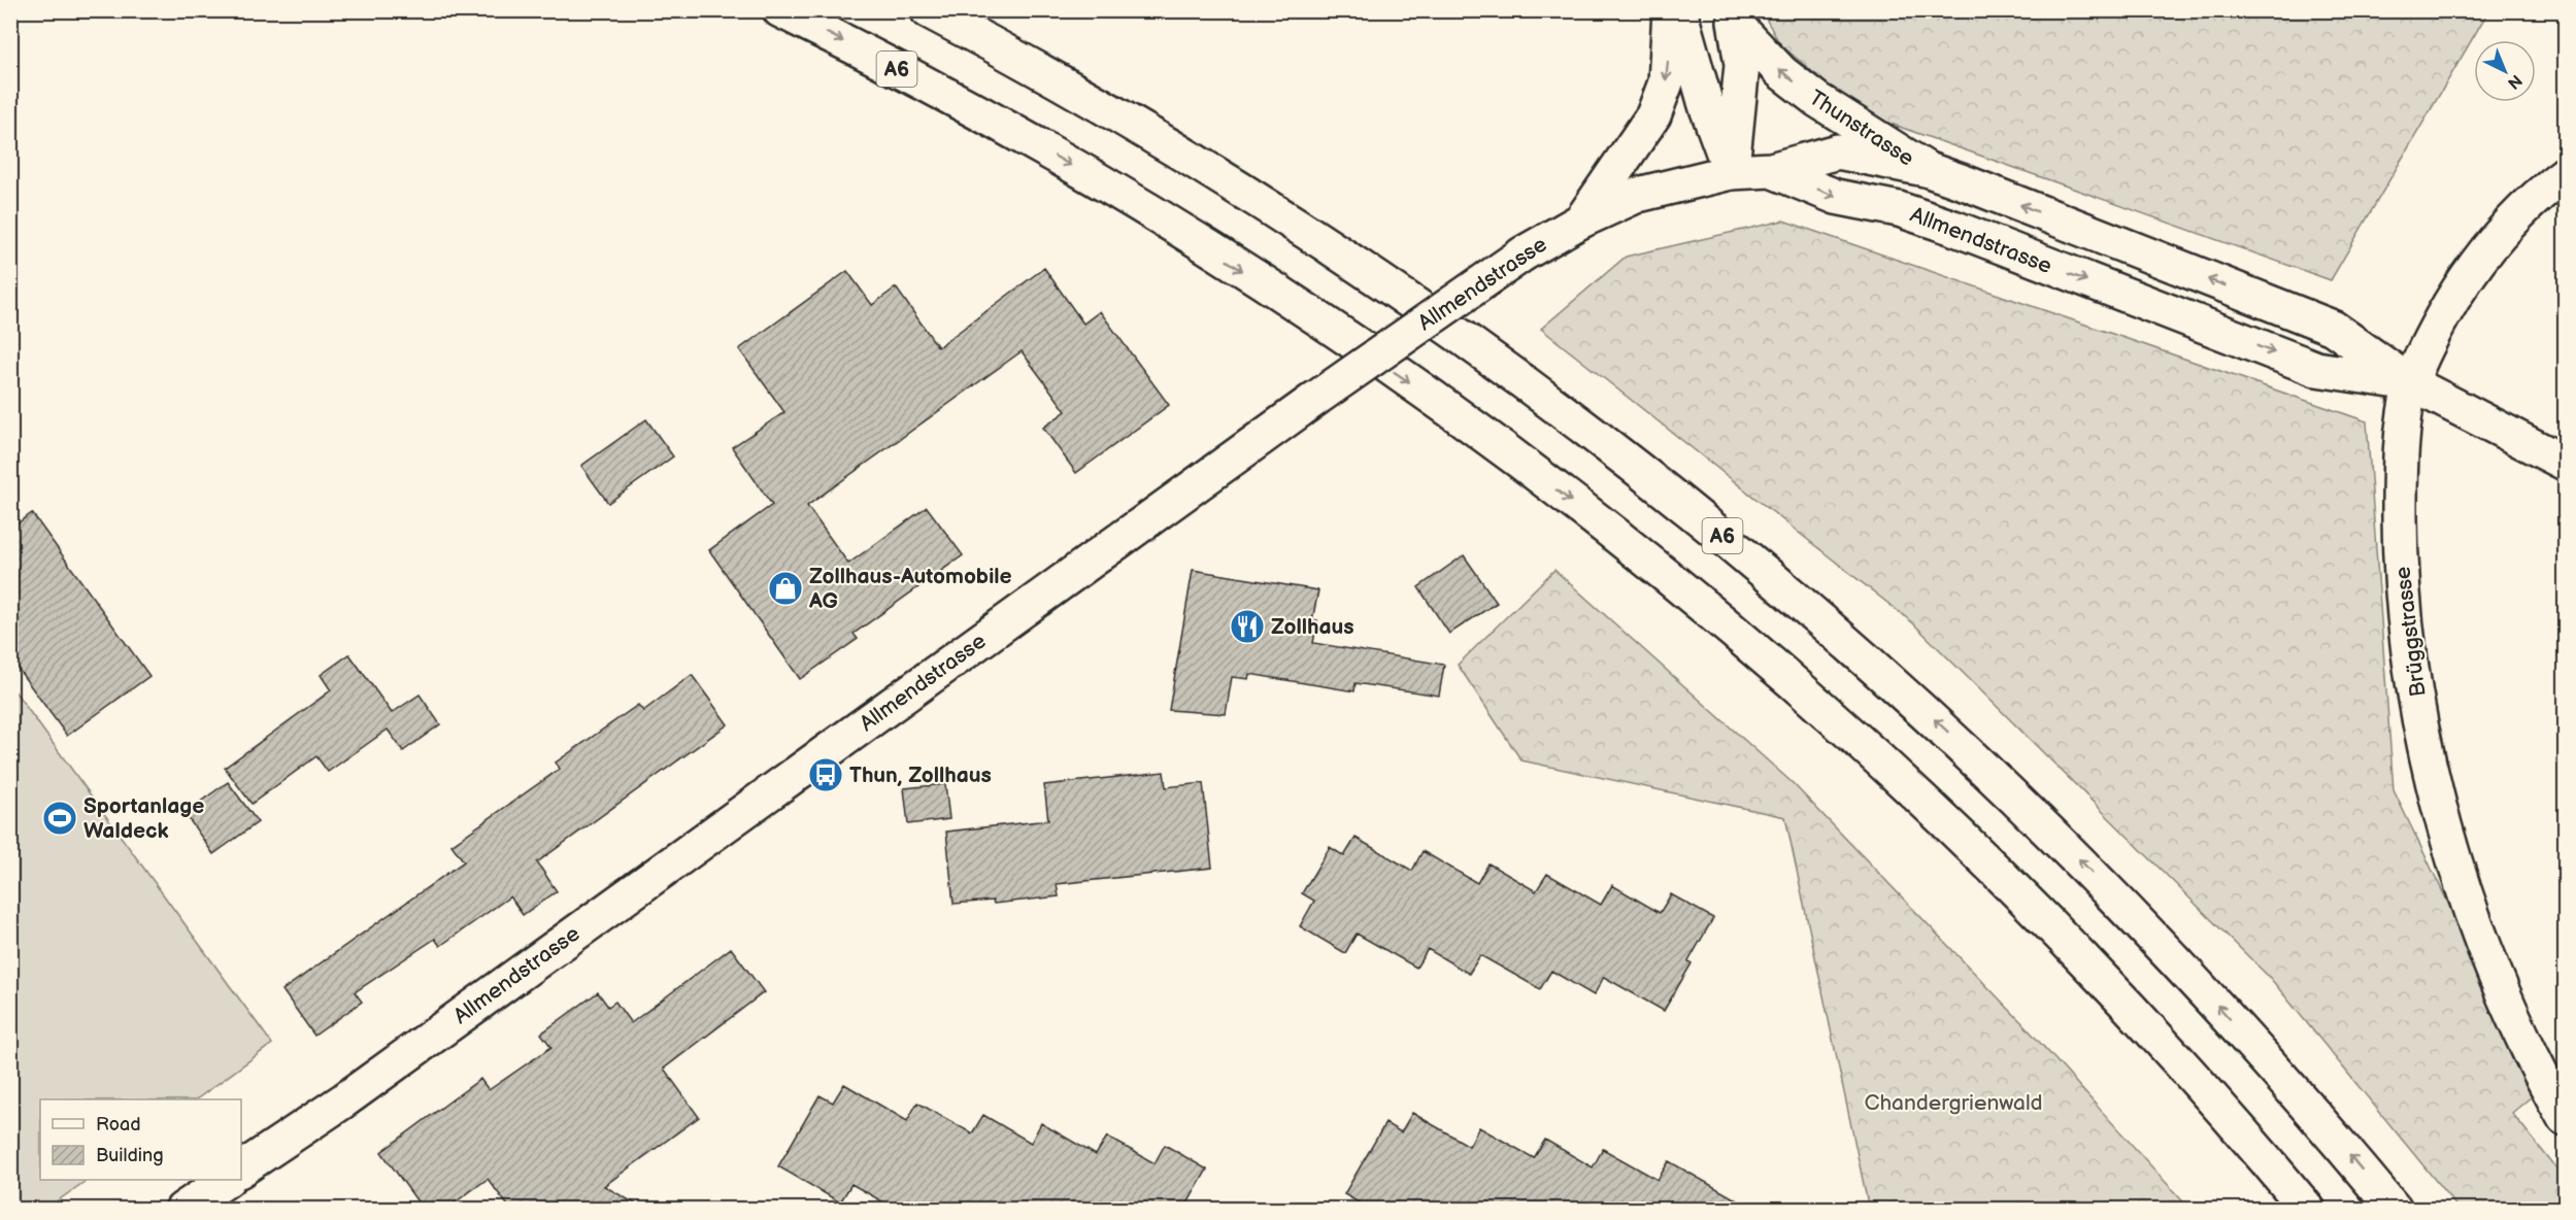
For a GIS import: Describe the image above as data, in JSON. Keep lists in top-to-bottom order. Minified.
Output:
{"streets":{"main road":["A6","Thunstrasse","Allmendstrasse","Brüggstrasse"]},"crossings":[["Thunstrasse","Allmendstrasse"],["Allmendstrasse","Brüggstrasse"]],"one_way":["Thunstrasse"],"parks":["Chandergrienwald"],"places":{"shop":["Zollhaus-Automobile AG"],"restaurant":["Zollhaus"],"bus stop":["Thun, Zollhaus"],"sports":["Sportanlage Waldeck"]},"legend":["Road","Building"],"north":"bottom right"}
